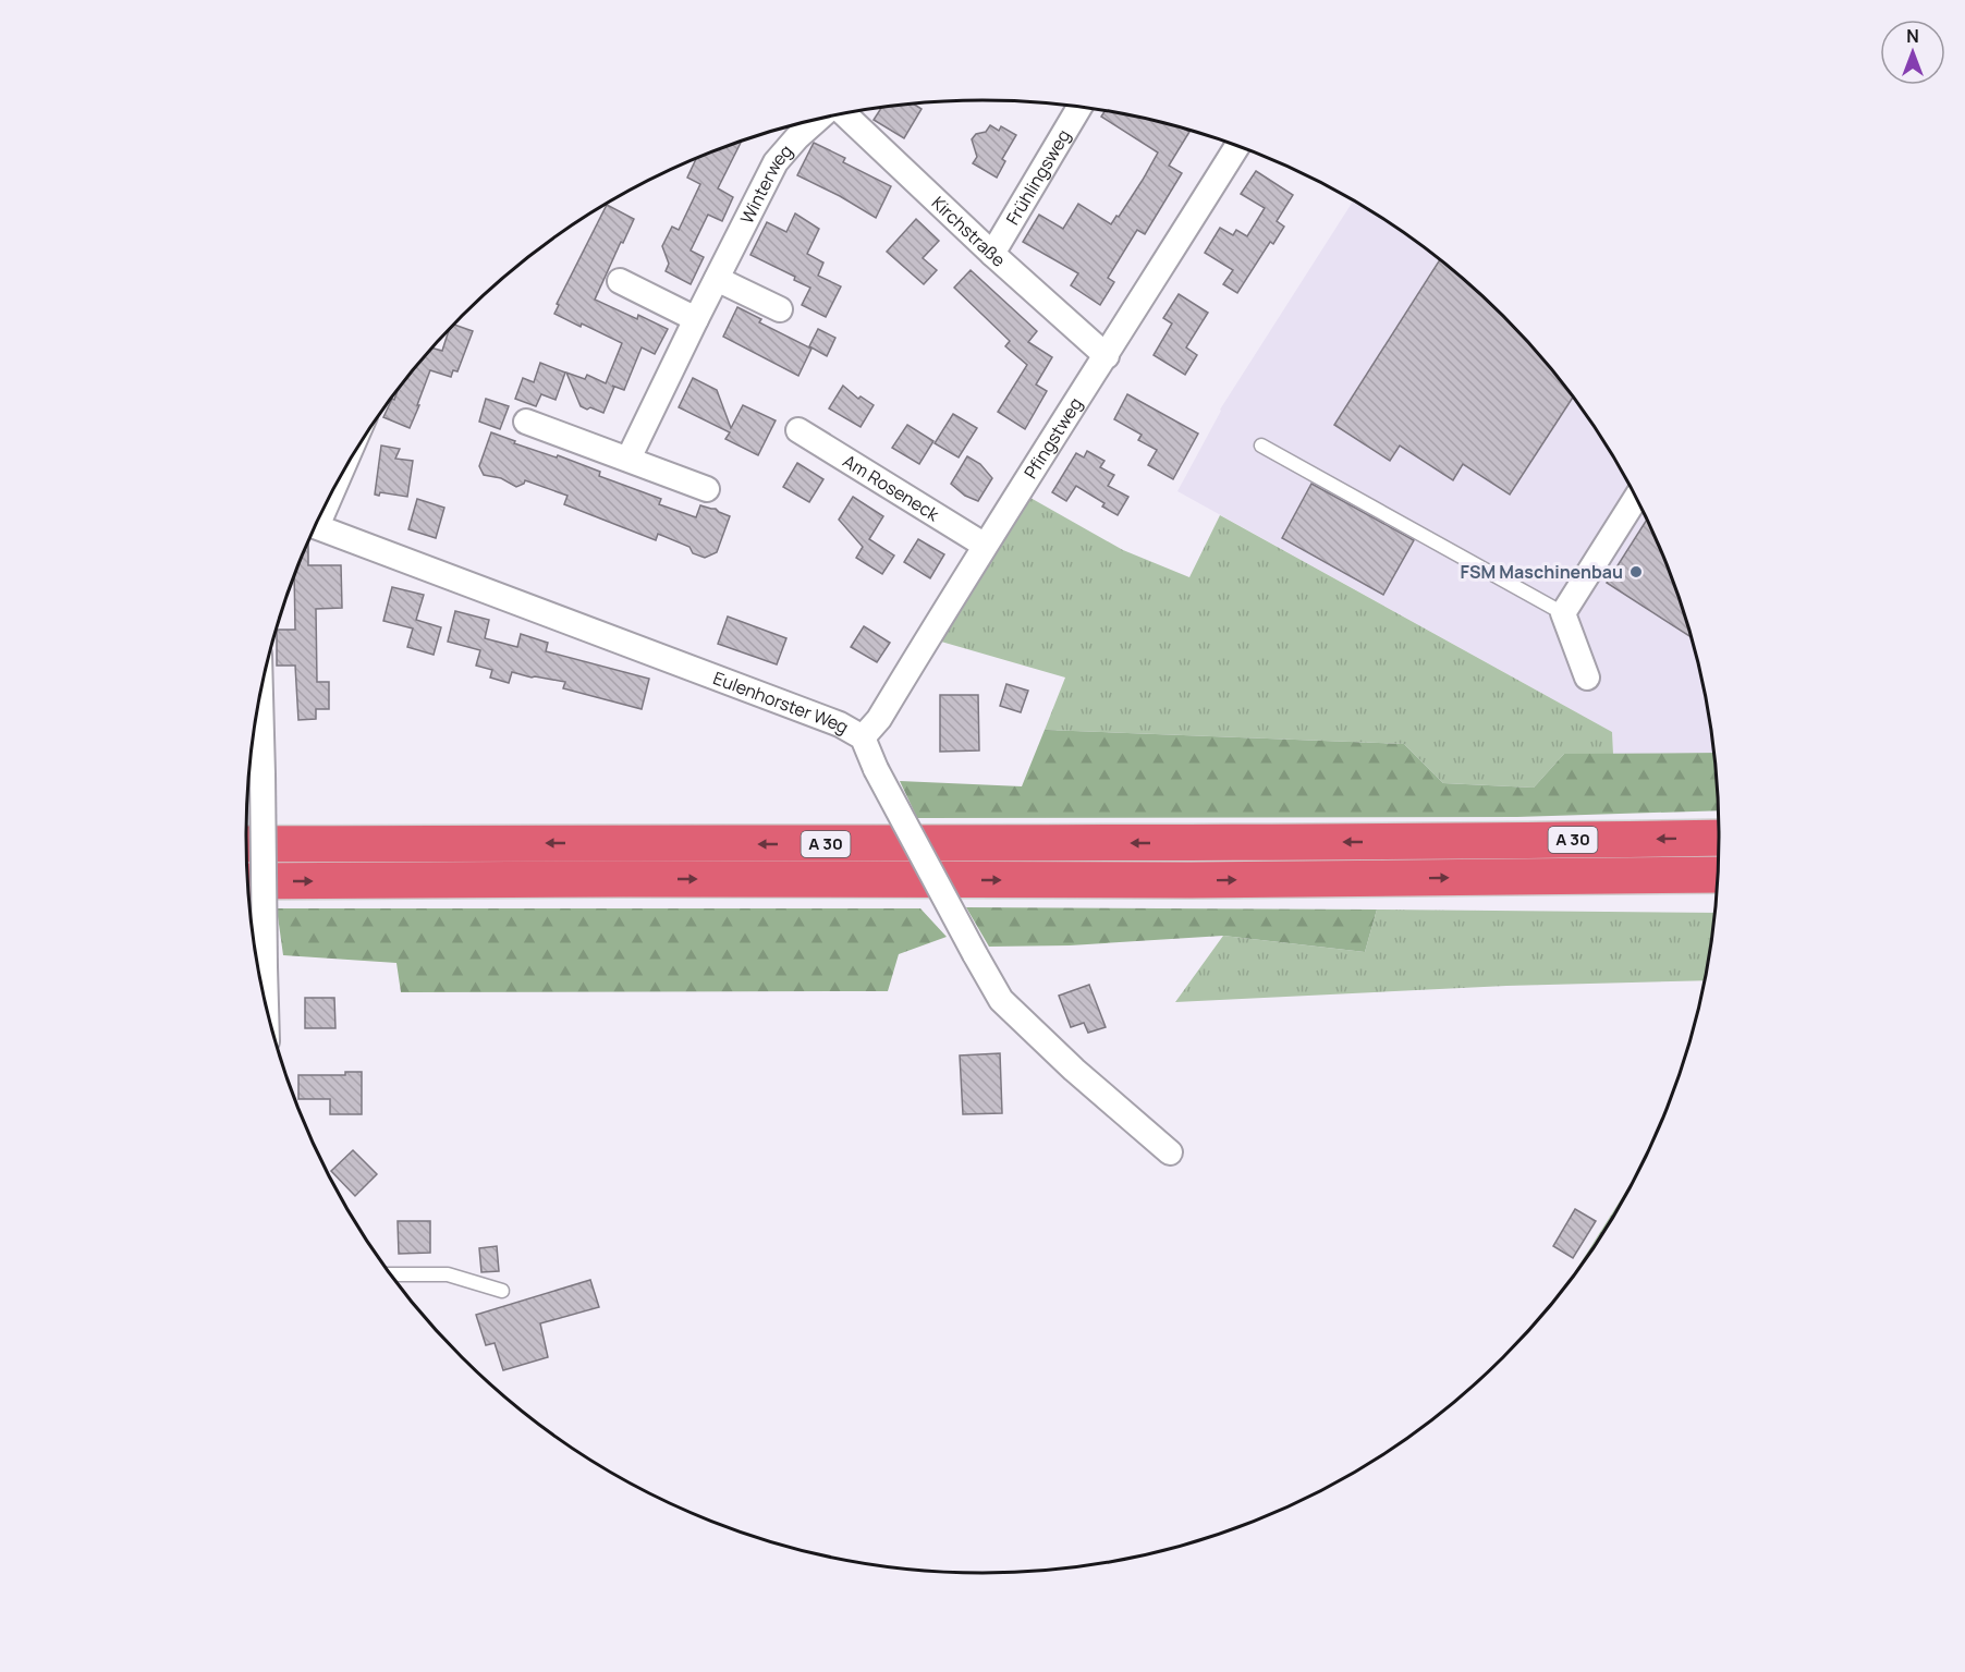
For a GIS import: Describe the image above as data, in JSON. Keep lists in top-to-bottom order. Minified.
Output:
{"streets":{"highway":["A 30"],"street":["Frühlingsweg","Winterweg","Kirchstraße","Pfingstweg","Am Roseneck","Eulenhorster Weg"]},"crossings":[["Frühlingsweg","Kirchstraße"],["Kirchstraße","Pfingstweg"],["Pfingstweg","Am Roseneck"],["Pfingstweg","Eulenhorster Weg"]],"places":["FSM Maschinenbau"],"north":"top"}
